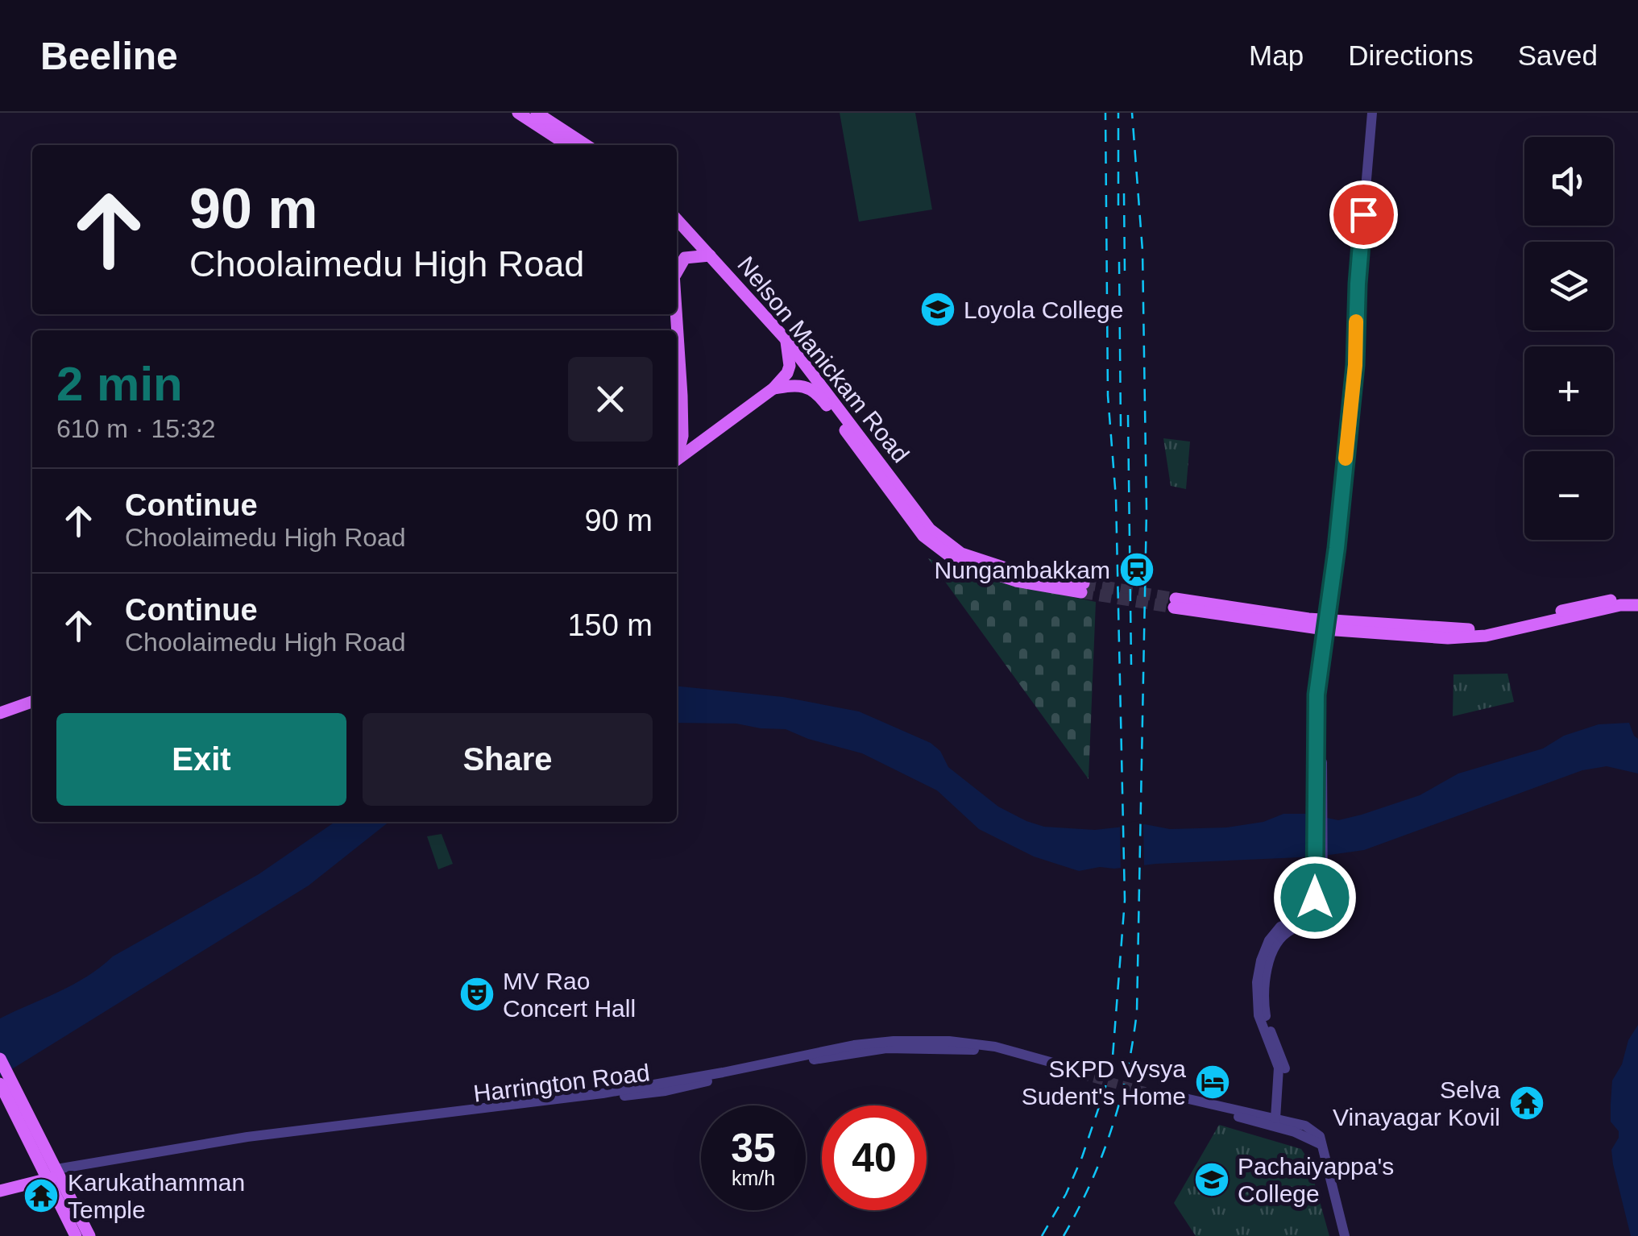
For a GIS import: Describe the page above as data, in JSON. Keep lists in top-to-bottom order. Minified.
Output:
{"streets":{"main road":["Nelson Manickam Road"],"street":["Harrington Road"]},"places":{"school or university":["Loyola College","Pachaiyappa's College"],"station":["Nungambakkam"],"theatre":["MV Rao Concert Hall"],"hotel":["SKPD Vysya Sudent's Home"],"temple":["Selva Vinayagar Kovil","Karukathamman Temple"]},"page":{"header":"Beeline","nav":["Map","Directions","Saved"],"map_buttons":["+","−"],"turn":["90 m","Choolaimedu High Road"],"heading":["2 min","610 m · 15:32"],"list":[{"name":"Continue","note":"Choolaimedu High Road","value":"90 m"},{"name":"Continue","note":"Choolaimedu High Road","value":"150 m"}],"buttons":["Exit","Share"],"speed":"35 km/h","limit":"40"}}
